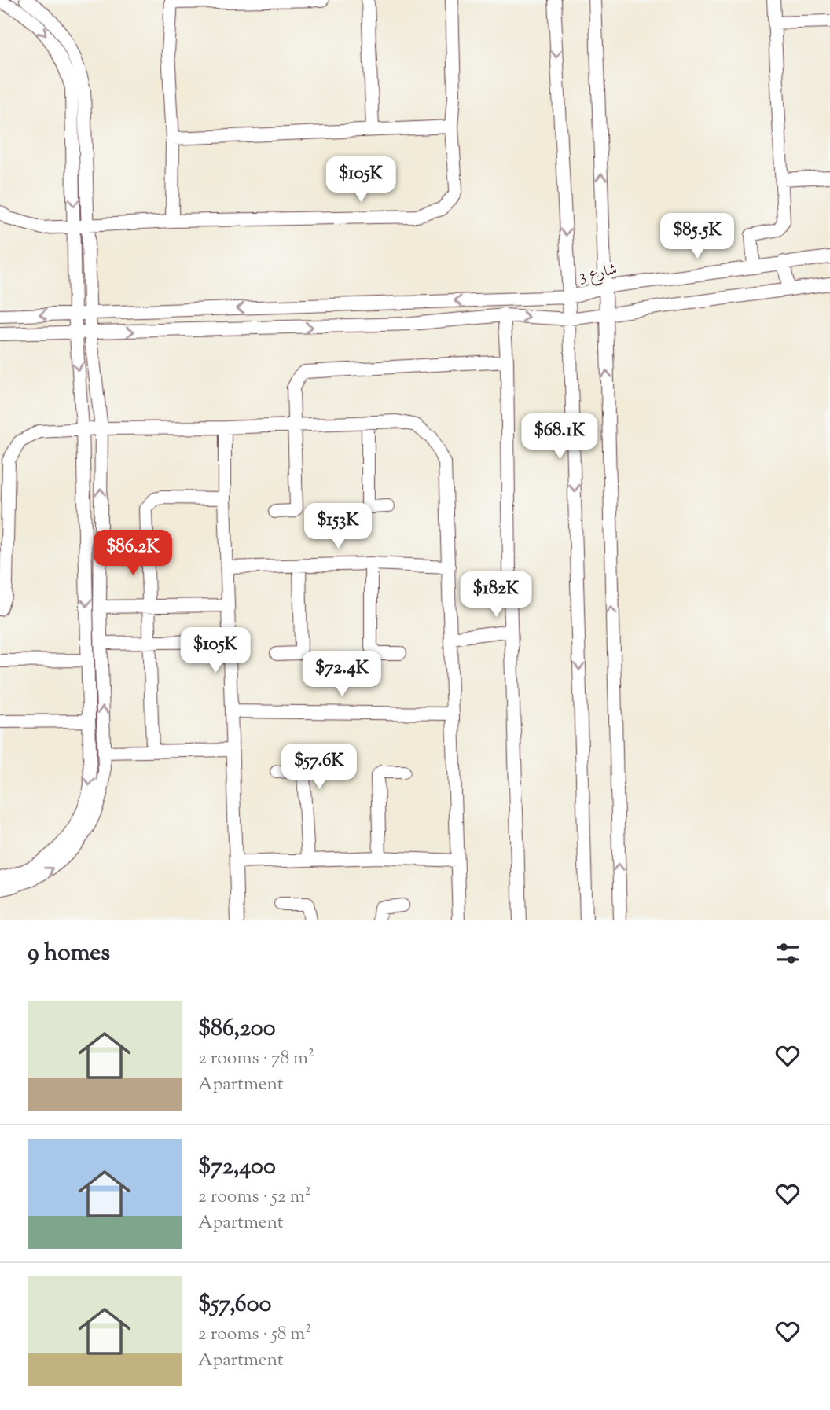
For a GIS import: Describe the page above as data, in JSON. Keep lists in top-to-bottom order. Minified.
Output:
{"streets":{"street":["شارع 3"]},"page":{"price":["$105K","$85.5K","$68.1K","$153K","$86.2K","$182K","$105K","$72.4K","$57.6K"],"heading":"9 homes","list":[{"name":"$86,200","note":"2 rooms · 78 m² · Apartment"},{"name":"$72,400","note":"2 rooms · 52 m² · Apartment"},{"name":"$57,600","note":"2 rooms · 58 m² · Apartment"}]}}
